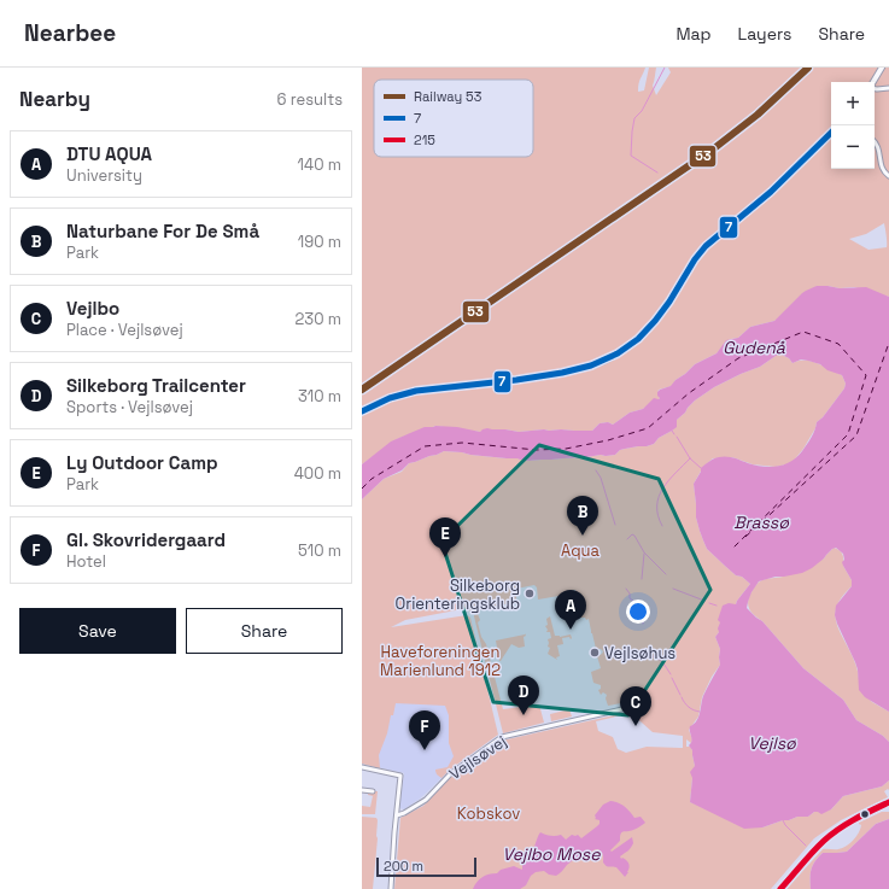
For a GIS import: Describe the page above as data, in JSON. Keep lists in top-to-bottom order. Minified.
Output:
{"streets":{"street":["Vejlsøvej"]},"water":["Gudenå","Brassø","Vejlsø","Vejlbo Mose"],"parks":["Aqua","Haveforeningen Marienlund 1912","Kobskov"],"places":["Silkeborg Orienteringsklub","Vejlsøhus"],"lines":["rail line 53","transit line 7","transit line 215"],"legend":["Railway 53","7","215"],"scale_bar":"200 m","page":{"header":"Nearbee","nav":["Map","Layers","Share"],"heading":["Nearby","6 results"],"map_buttons":["+","−"],"list":[{"mark":"A","name":"DTU AQUA","note":"University","value":"140 m"},{"mark":"B","name":"Naturbane For De Små","note":"Park","value":"190 m"},{"mark":"C","name":"Vejlbo","note":"Place · Vejlsøvej","value":"230 m"},{"mark":"D","name":"Silkeborg Trailcenter","note":"Sports · Vejlsøvej","value":"310 m"},{"mark":"E","name":"Ly Outdoor Camp","note":"Park","value":"400 m"},{"mark":"F","name":"Gl. Skovridergaard","note":"Hotel","value":"510 m"}],"pins":["B","E","A","D","C","F"],"buttons":["Save","Share"],"scale":"200 m"}}
